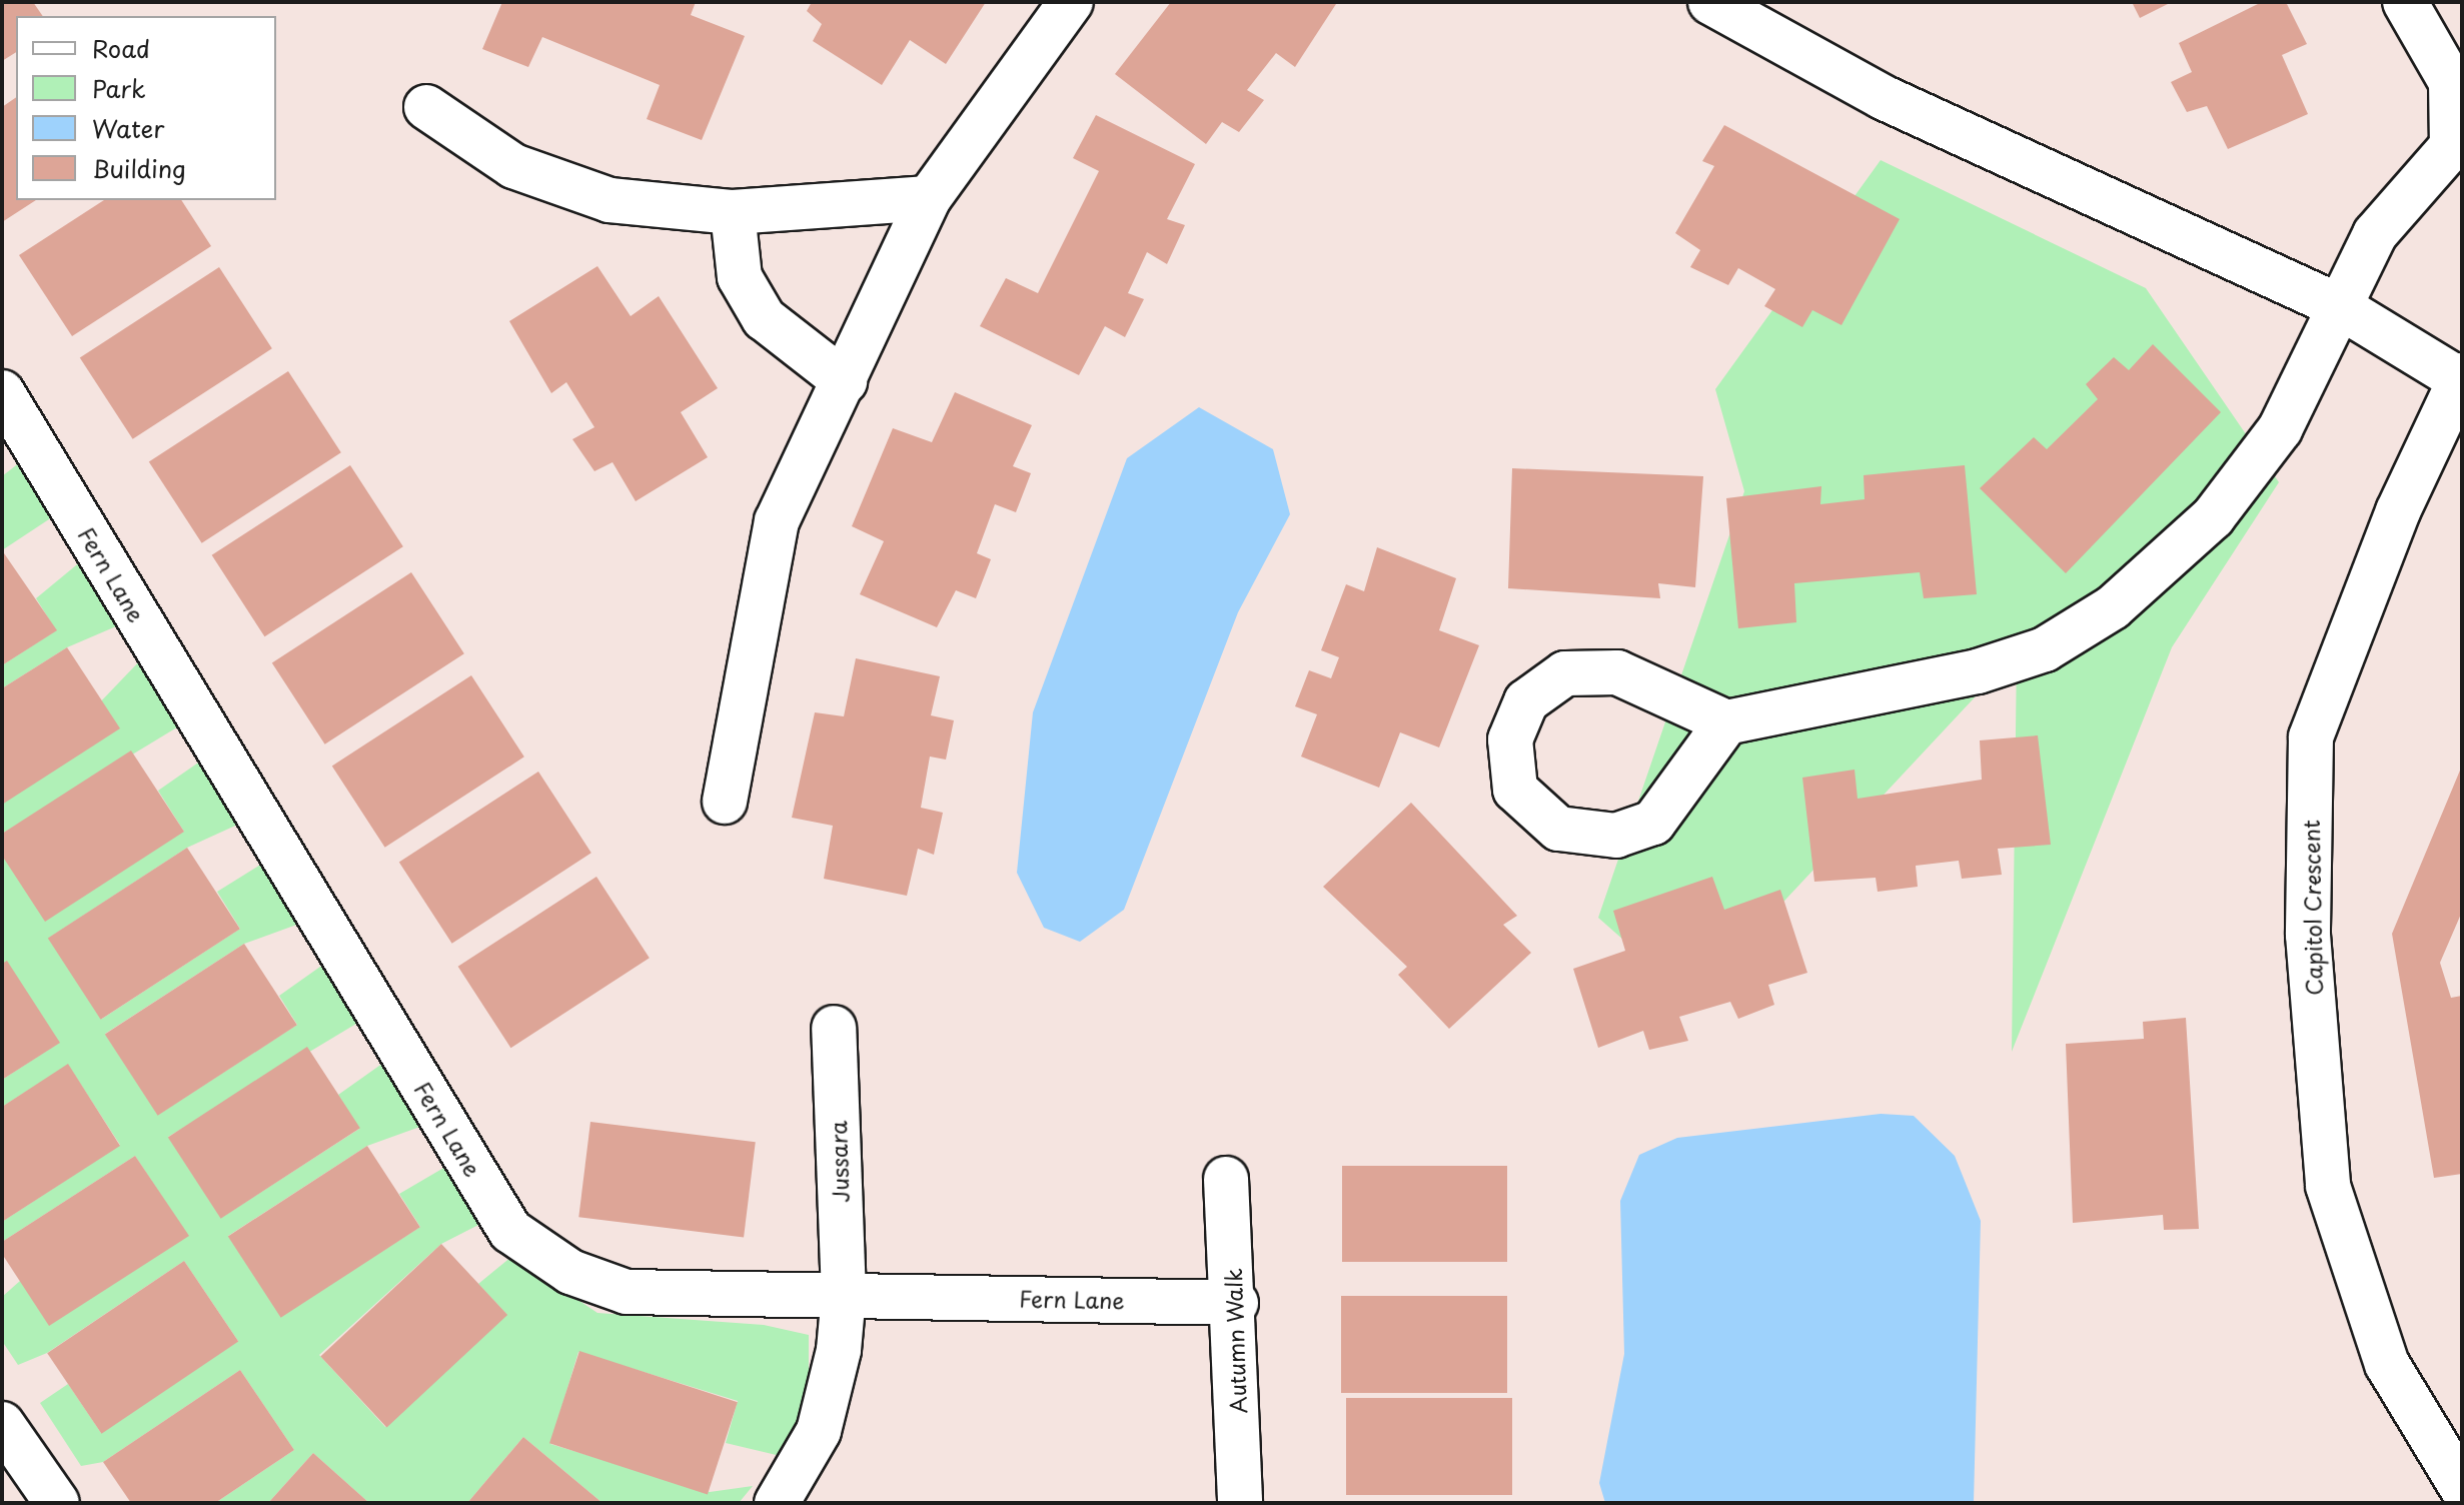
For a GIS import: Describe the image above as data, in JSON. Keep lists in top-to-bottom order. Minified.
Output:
{"streets":{"street":["Fern Lane","Capitol Crescent","Jussara","Autumn Walk"]},"crossings":[["Fern Lane","Jussara"],["Fern Lane","Autumn Walk"]],"legend":["Road","Park","Water","Building"]}
